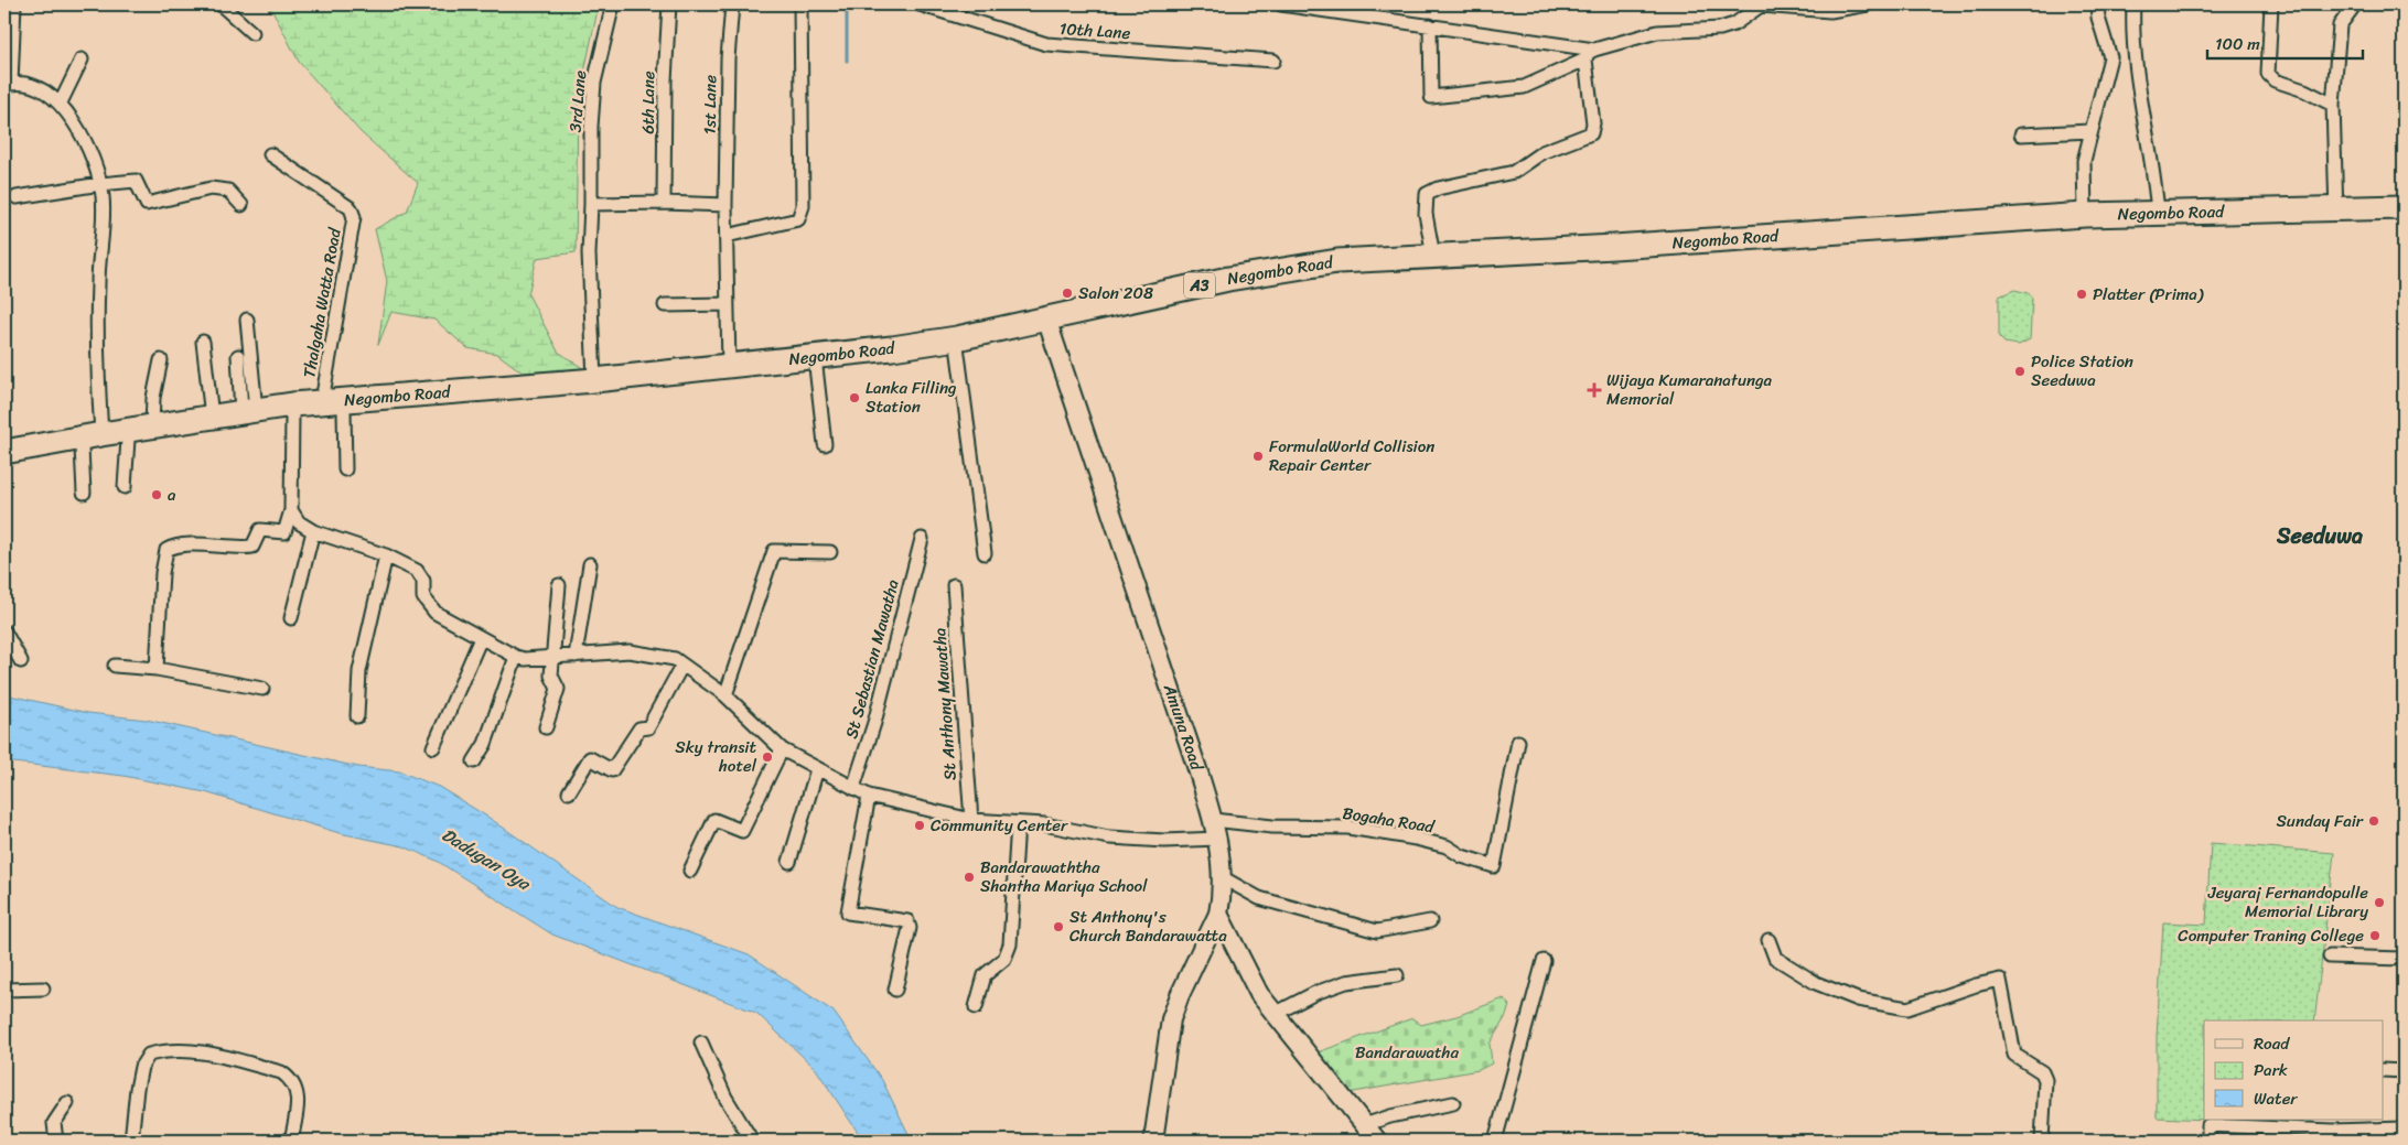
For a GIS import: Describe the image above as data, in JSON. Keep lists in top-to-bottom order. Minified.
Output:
{"streets":{"highway":["Negombo Road","A3"],"street":["10th Lane","3rd Lane","6th Lane","1st Lane","Thalgaha Watta Road","St Sebastian Mawatha","St Anthony Mawatha","Amuna Road","Bogaha Road"]},"crossings":[["3rd Lane","Negombo Road"],["1st Lane","Negombo Road"],["Negombo Road","Thalgaha Watta Road"],["Negombo Road","Amuna Road"],["Amuna Road","Bogaha Road"]],"districts":["Seeduwa"],"water":["Dadugan Oya"],"parks":["Bandarawatha"],"places":{"other":["Salon 208","Platter (Prima)","Police Station Seeduwa","Lanka Filling Station","FormulaWorld Collision Repair Center","a","Sky transit hotel","Sunday Fair","Community Center","Bandarawaththa Shantha Mariya School","Jeyaraj Fernandopulle Memorial Library","St Anthony's Church Bandarawatta","Computer Traning College"],"health":["Wijaya Kumaranatunga Memorial"]},"legend":["Road","Park","Water"],"scale_bar":"100 m"}
